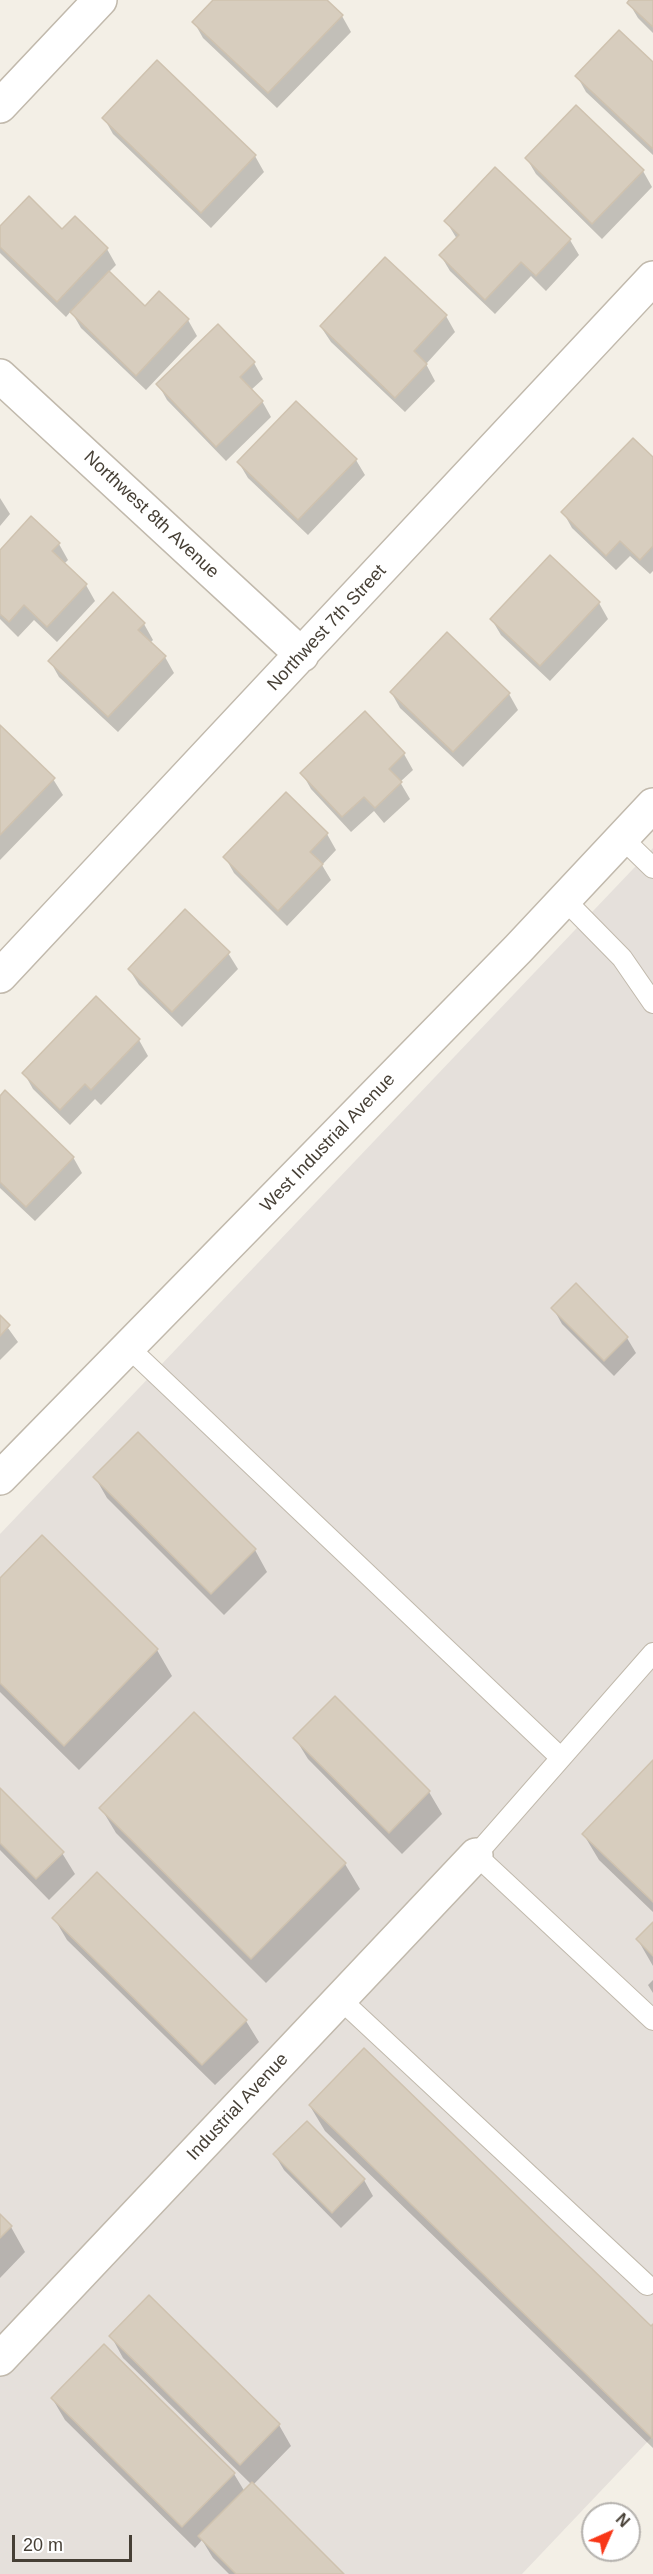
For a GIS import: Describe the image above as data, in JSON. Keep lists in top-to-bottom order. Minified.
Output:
{"streets":{"street":["Northwest 8th Avenue","Northwest 7th Street","West Industrial Avenue","Industrial Avenue"]},"crossings":[["Northwest 8th Avenue","Northwest 7th Street"]],"scale_bar":"20 m","north":"top right"}
